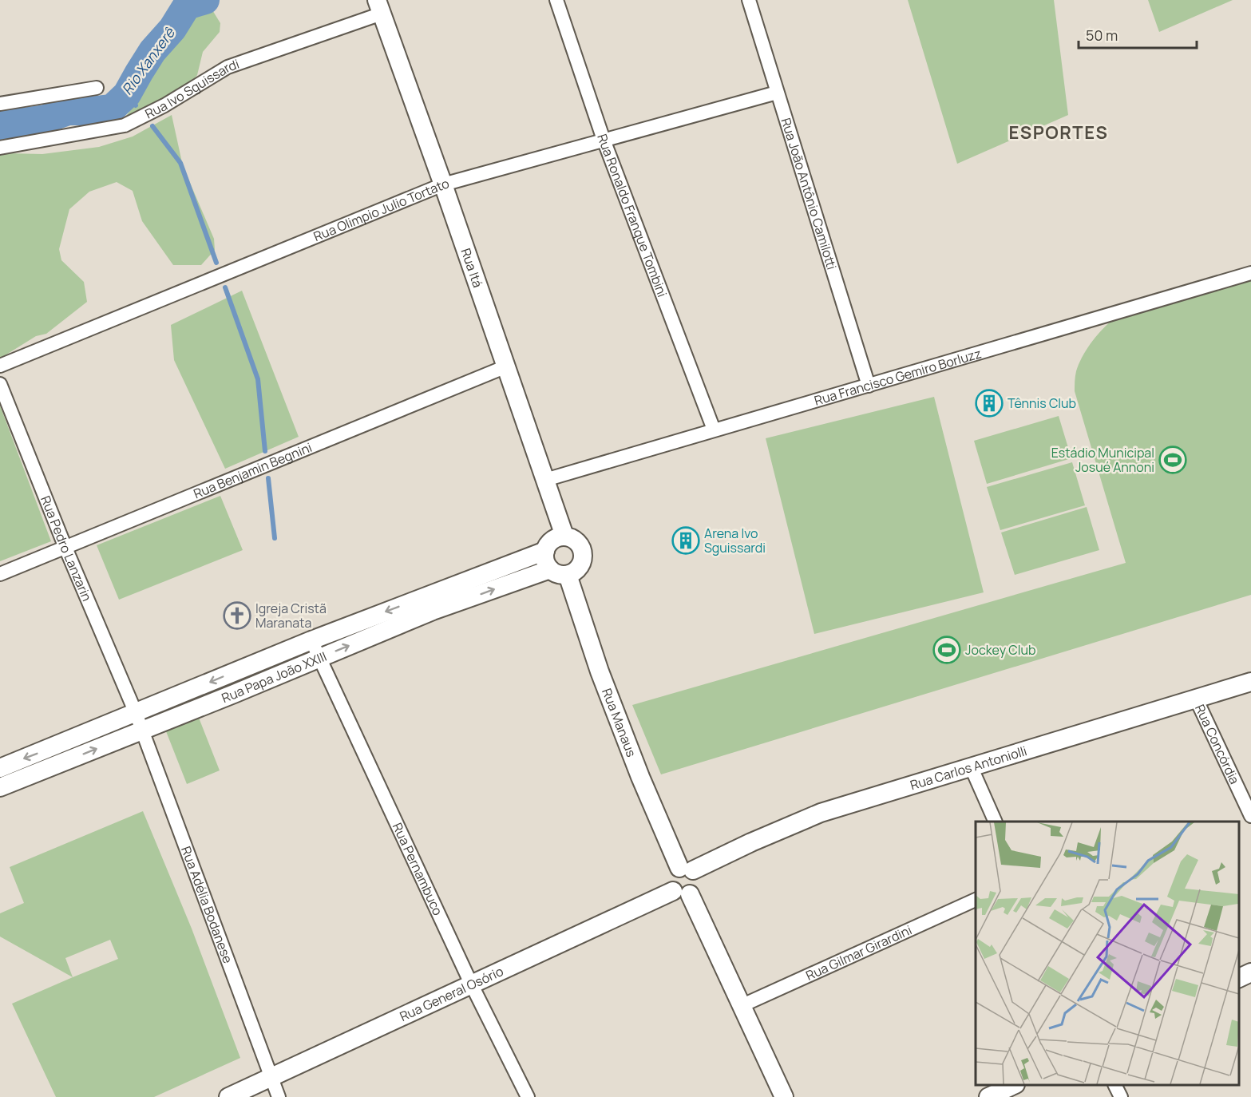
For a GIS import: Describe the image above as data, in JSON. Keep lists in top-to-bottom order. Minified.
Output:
{"streets":{"street":["Rua Ivo Sguissardi","Rua João Antônio Camilotti","Rua Olimpio Julio Tortato","Rua Ronaldo Franque Tombini","Rua Itá","Rua Francisco Gemiro Borluzz","Rua Benjamin Begnini","Rua Pedro Lanzarin","Rua Papa João XXIII","Rua Manaus","Rua Concórdia","Rua Carlos Antoniolli","Rua Pernambuco","Rua Adélia Bodanese","Rua Gilmar Girardini","Rua General Osório"]},"crossings":[["Rua Ivo Sguissardi","Rua Itá"],["Rua João Antônio Camilotti","Rua Olimpio Julio Tortato"],["Rua João Antônio Camilotti","Rua Francisco Gemiro Borluzz"],["Rua Olimpio Julio Tortato","Rua Ronaldo Franque Tombini"],["Rua Olimpio Julio Tortato","Rua Itá"],["Rua Ronaldo Franque Tombini","Rua Francisco Gemiro Borluzz"],["Rua Itá","Rua Francisco Gemiro Borluzz"],["Rua Itá","Rua Benjamin Begnini"],["Rua Itá","Rua Papa João XXIII"],["Rua Itá","Rua Manaus"],["Rua Benjamin Begnini","Rua Pedro Lanzarin"],["Rua Pedro Lanzarin","Rua Papa João XXIII"],["Rua Pedro Lanzarin","Rua Adélia Bodanese"],["Rua Papa João XXIII","Rua Manaus"],["Rua Papa João XXIII","Rua Pernambuco"],["Rua Papa João XXIII","Rua Adélia Bodanese"],["Rua Manaus","Rua Carlos Antoniolli"],["Rua Manaus","Rua General Osório"],["Rua Concórdia","Rua Carlos Antoniolli"],["Rua Carlos Antoniolli","Rua General Osório"],["Rua Pernambuco","Rua General Osório"],["Rua Adélia Bodanese","Rua General Osório"]],"districts":["ESPORTES"],"water":["Rio Xanxerê"],"places":{"building":["Tênnis Club","Arena Ivo Sguissardi"],"sports":["Estádio Municipal Josué Annoni","Jockey Club"],"church":["Igreja Cristã Maranata"]},"scale_bar":"50 m"}
